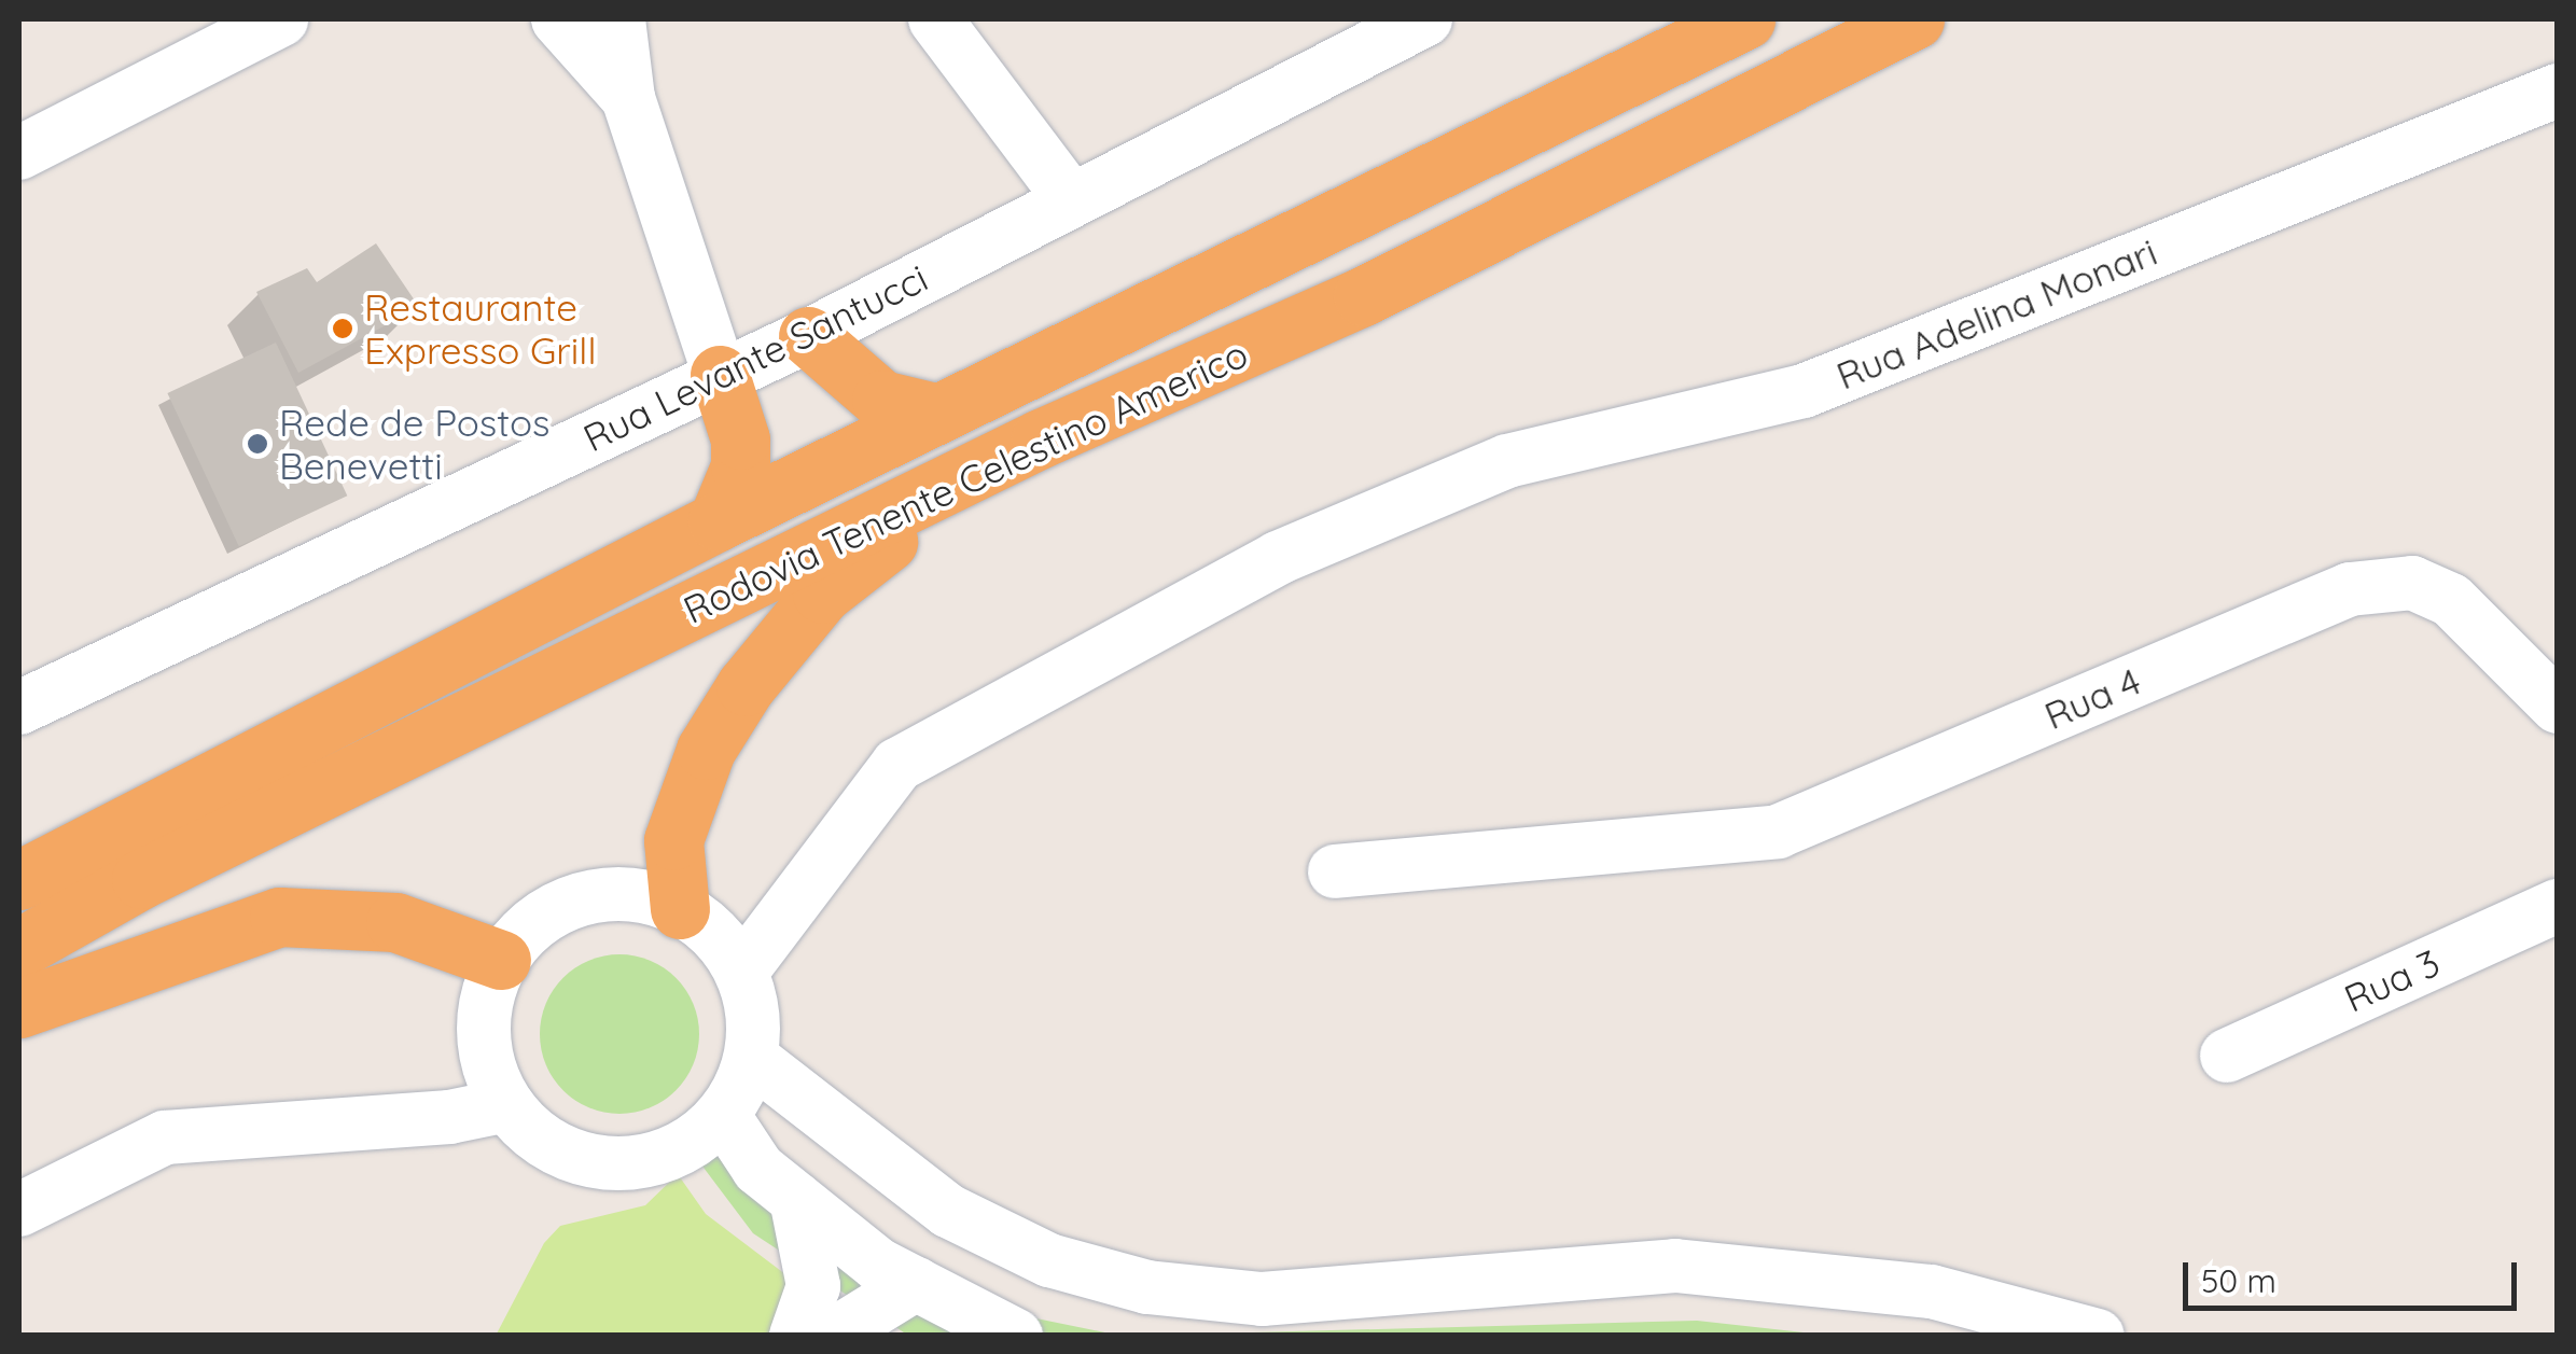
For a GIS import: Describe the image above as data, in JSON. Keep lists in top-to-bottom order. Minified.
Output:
{"streets":{"highway":["Rodovia Tenente Celestino Americo"],"street":["Rua Adelina Monari","Rua Levante Santucci","Rua 4","Rua 3"]},"places":["Restaurante Expresso Grill","Rede de Postos Benevetti"],"scale_bar":"50 m"}
